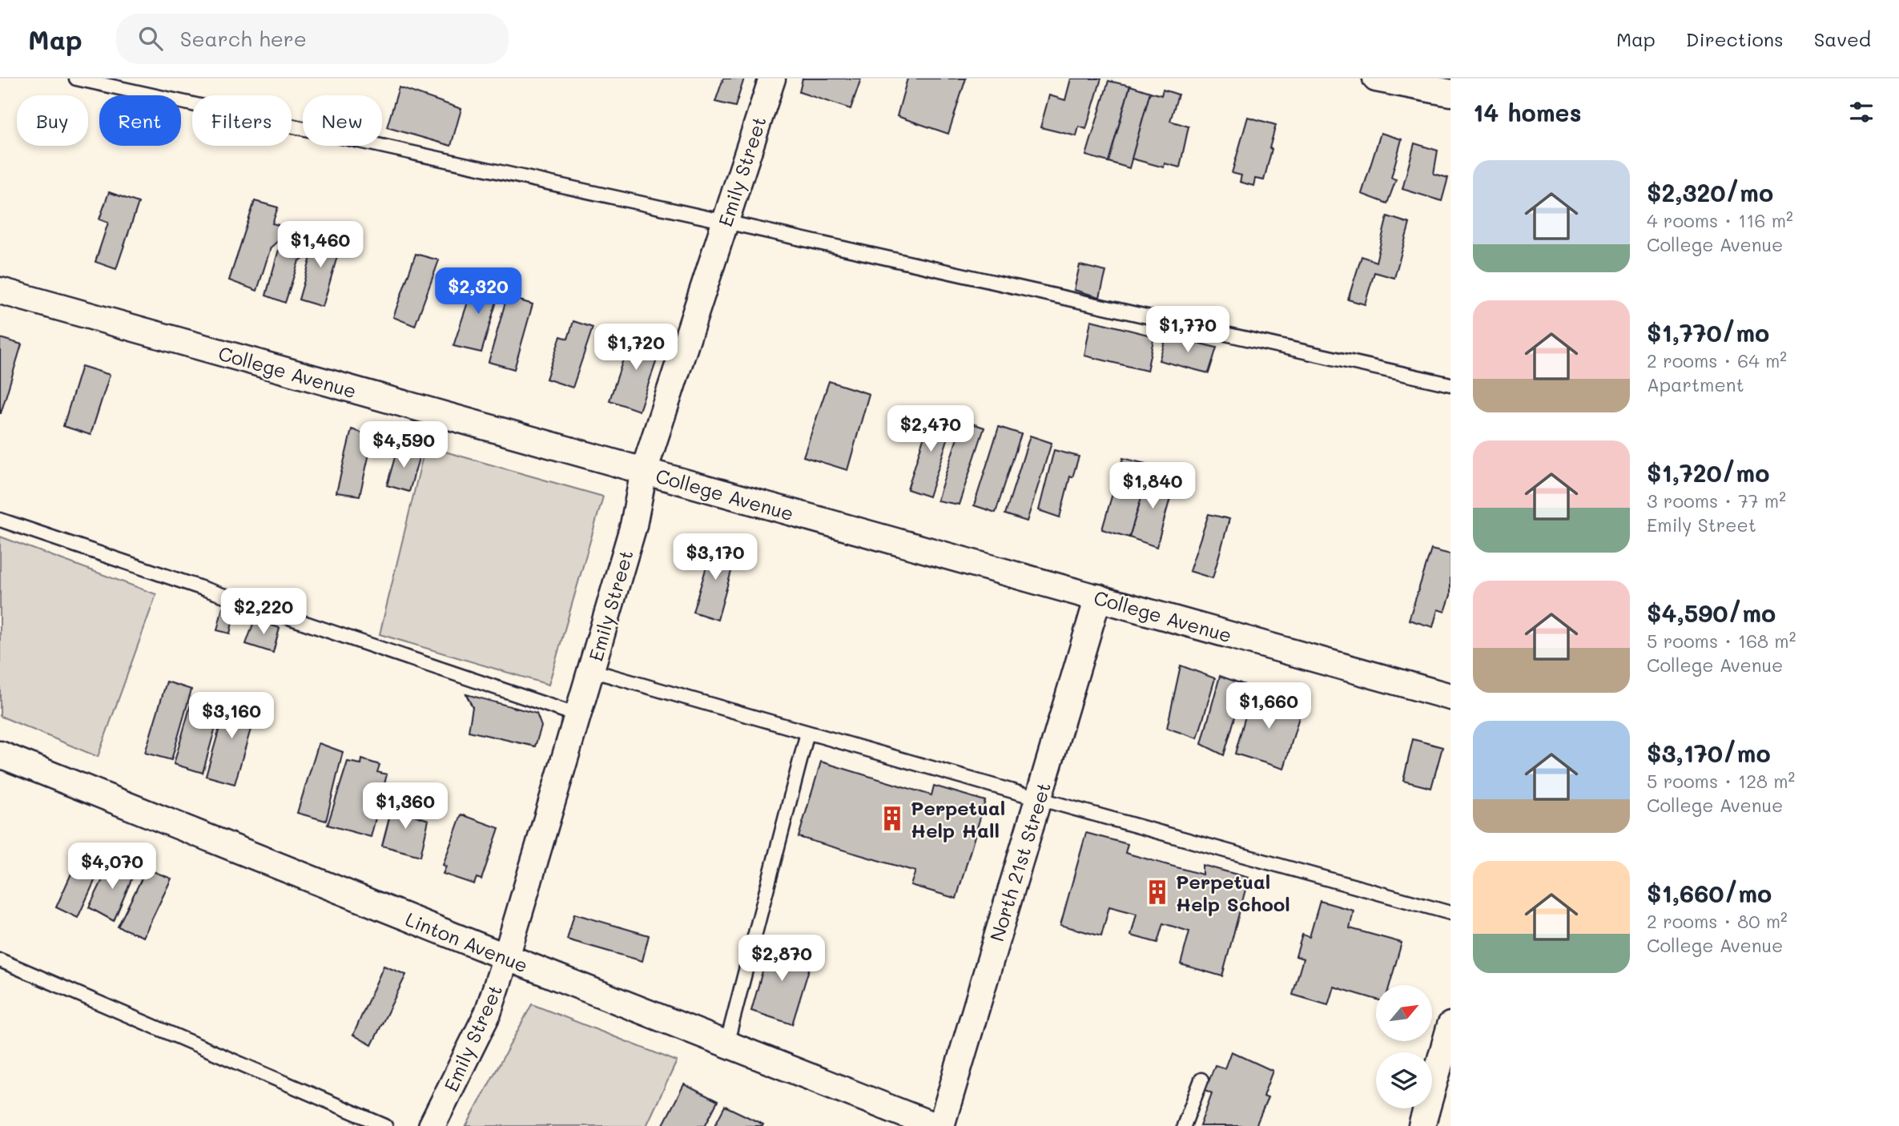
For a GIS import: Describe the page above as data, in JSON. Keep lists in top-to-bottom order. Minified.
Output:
{"streets":{"street":["Emily Street","College Avenue","North 21st Street","Linton Avenue"]},"crossings":[["Emily Street","College Avenue"],["Emily Street","Linton Avenue"],["College Avenue","North 21st Street"]],"places":{"building":["Perpetual Help Hall","Perpetual Help School"]},"north":"top right","page":{"header":"Map","search":"Search here","nav":["Map","Directions","Saved"],"heading":"14 homes","chip":["Buy","Rent","Filters","New"],"list":[{"name":"$2,320/mo","note":"4 rooms · 116 m² · College Avenue"},{"name":"$1,770/mo","note":"2 rooms · 64 m² · Apartment"},{"name":"$1,720/mo","note":"3 rooms · 77 m² · Emily Street"},{"name":"$4,590/mo","note":"5 rooms · 168 m² · College Avenue"},{"name":"$3,170/mo","note":"5 rooms · 128 m² · College Avenue"},{"name":"$1,660/mo","note":"2 rooms · 80 m² · College Avenue"}],"price":["$1,460","$2,320","$1,770","$1,720","$2,470","$4,590","$1,840","$3,170","$2,220","$1,660","$3,160","$1,360","$4,070","$2,870"]}}
